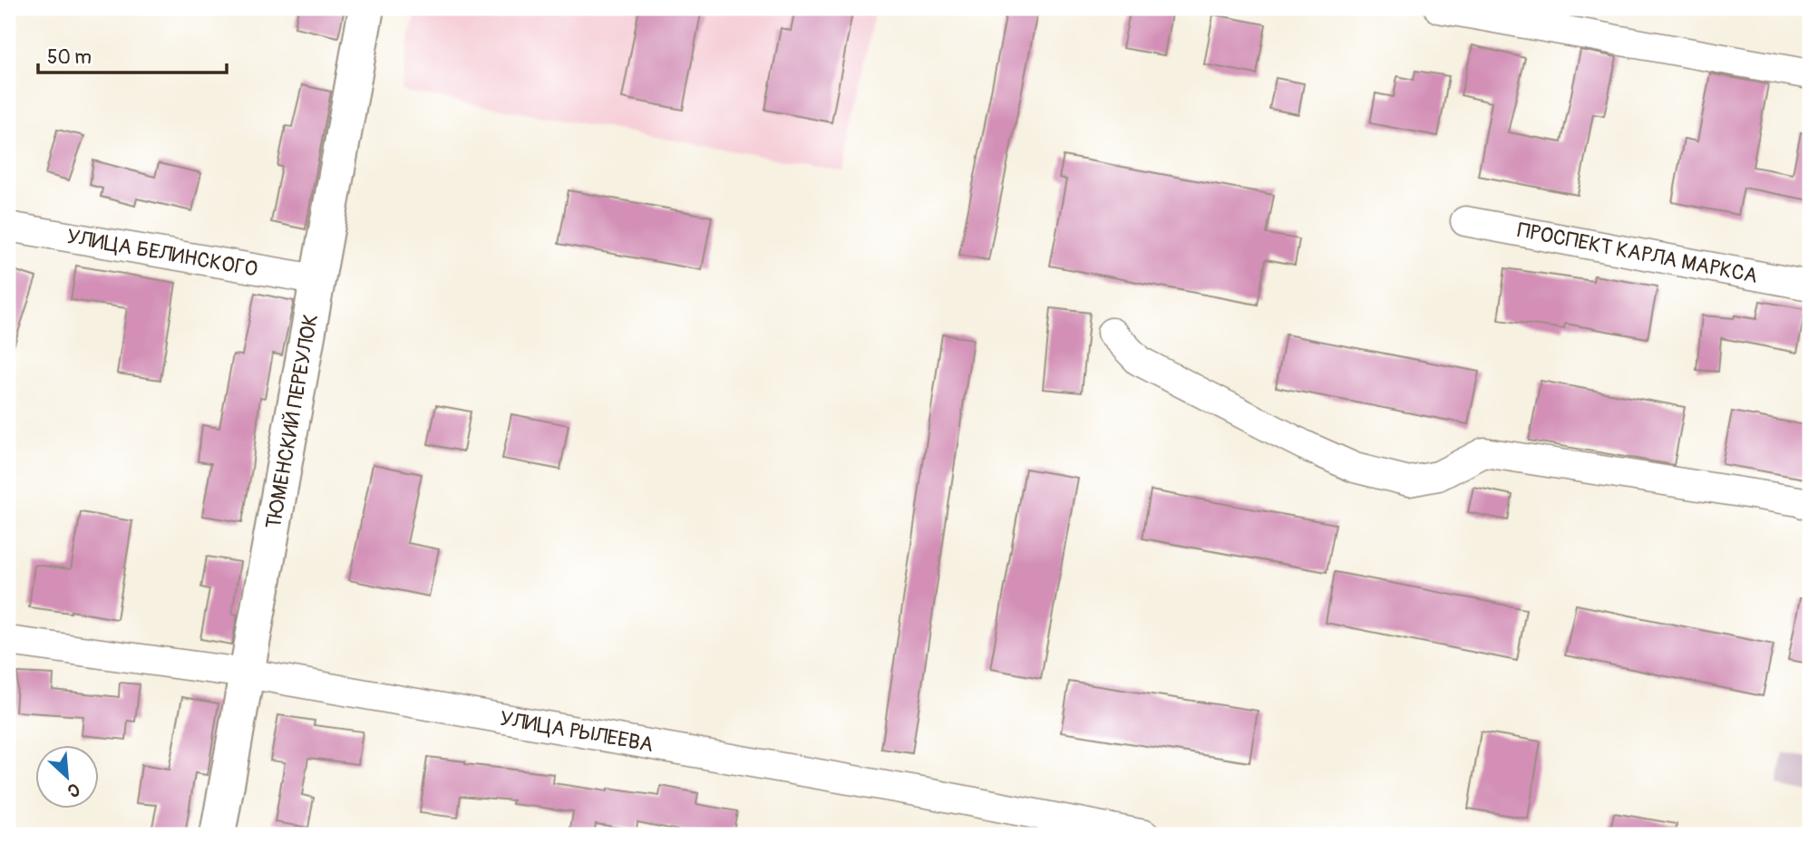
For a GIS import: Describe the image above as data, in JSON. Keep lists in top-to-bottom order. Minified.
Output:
{"streets":{"street":["УЛИЦА БЕЛИНСКОГО","ПРОСПЕКТ КАРЛА МАРКСА","ТЮМЕНСКИЙ ПЕРЕУЛОК","УЛИЦА РЫЛЕЕВА"]},"crossings":[["УЛИЦА БЕЛИНСКОГО","ТЮМЕНСКИЙ ПЕРЕУЛОК"],["ТЮМЕНСКИЙ ПЕРЕУЛОК","УЛИЦА РЫЛЕЕВА"]],"scale_bar":"50 m","north":"bottom right"}
